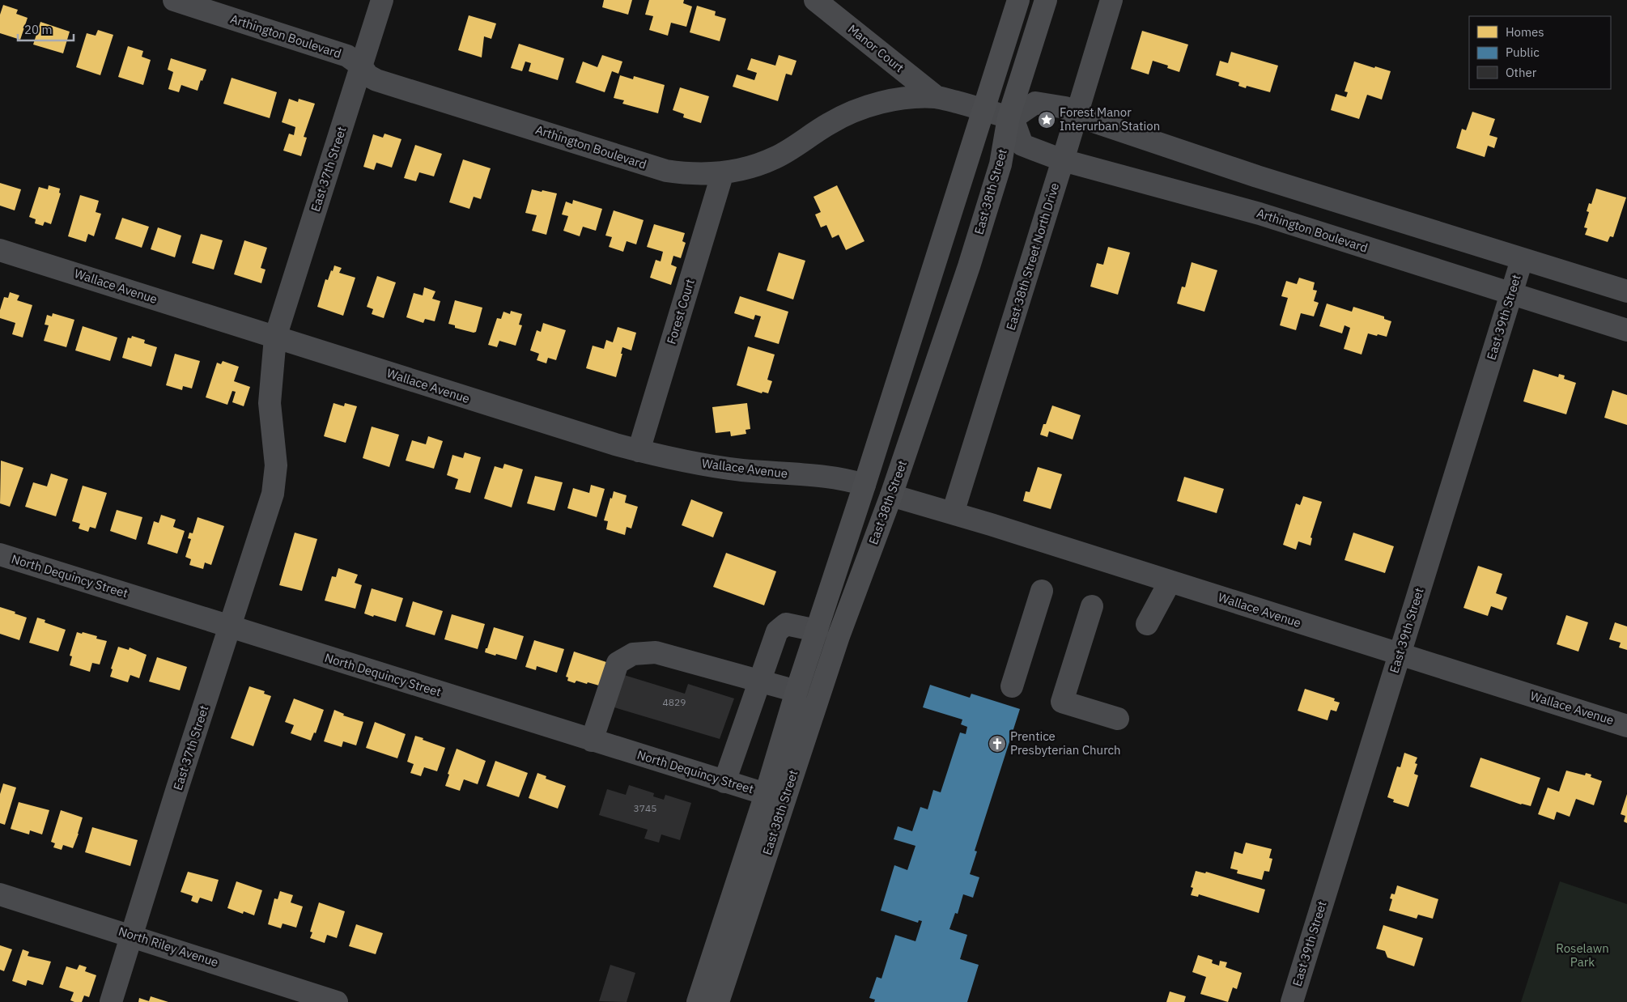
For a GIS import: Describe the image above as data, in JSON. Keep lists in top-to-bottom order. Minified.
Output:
{"streets":{"main road":["East 38th Street"],"street":["Arthington Boulevard","Manor Court","East 37th Street","East 38th Street North Drive","Wallace Avenue","Forest Court","East 39th Street","North Dequincy Street","North Riley Avenue"]},"crossings":[["Arthington Boulevard","Manor Court"],["Arthington Boulevard","East 37th Street"],["Arthington Boulevard","East 38th Street"],["Arthington Boulevard","East 38th Street North Drive"],["Arthington Boulevard","Forest Court"],["Arthington Boulevard","East 39th Street"],["East 37th Street","Wallace Avenue"],["East 37th Street","North Dequincy Street"],["East 37th Street","North Riley Avenue"],["East 38th Street","Wallace Avenue"],["East 38th Street","North Dequincy Street"],["East 38th Street North Drive","Wallace Avenue"],["Wallace Avenue","Forest Court"],["Wallace Avenue","East 39th Street"]],"parks":["Roselawn Park"],"places":{"place":["Forest Manor Interurban Station"],"church":["Prentice Presbyterian Church"]},"house_numbers":["4829","3745"],"legend":["Homes","Public","Other"],"scale_bar":"20 m"}
